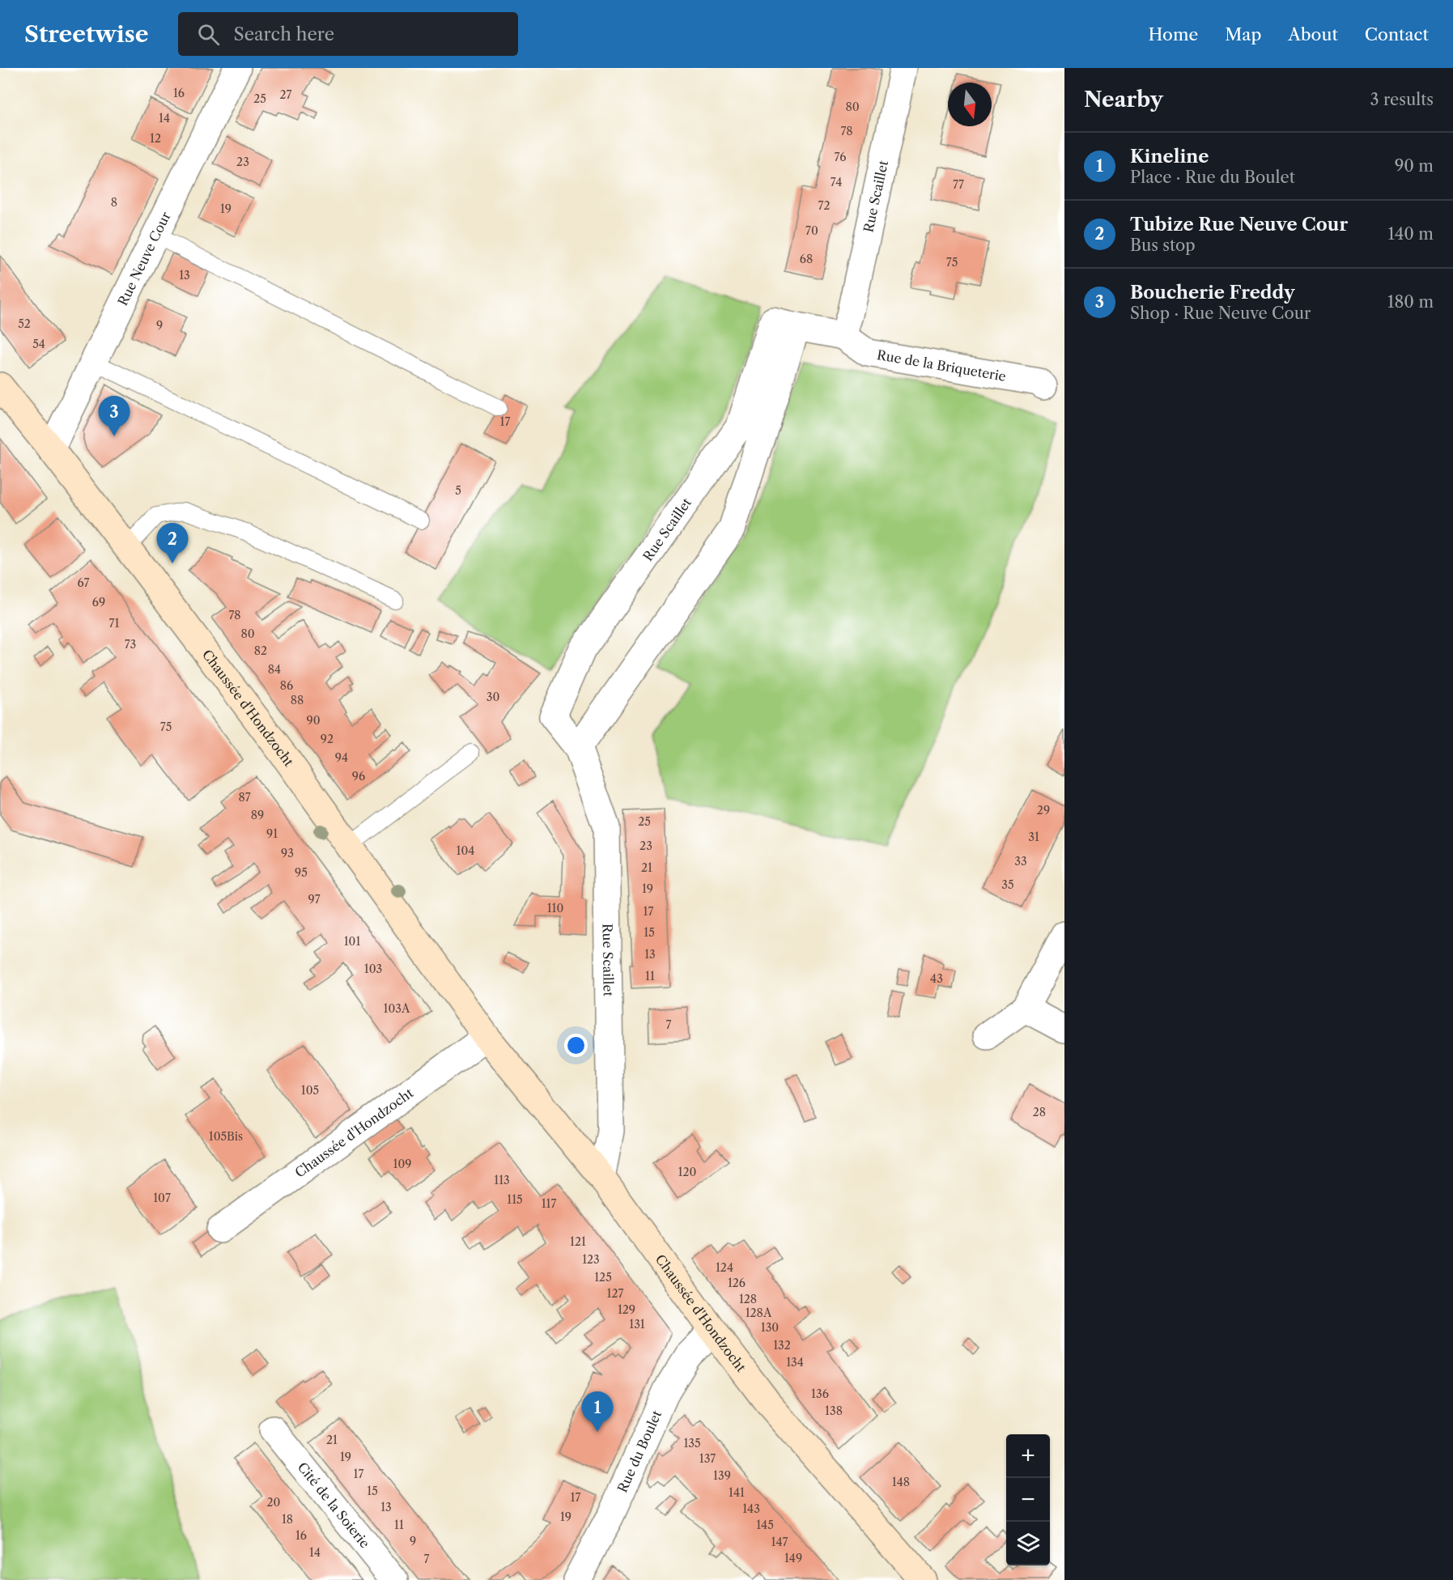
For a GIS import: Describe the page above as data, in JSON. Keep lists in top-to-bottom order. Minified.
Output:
{"streets":{"main road":["Chaussée d'Hondzocht"],"street":["Rue Scaillet","Rue Neuve Cour","Rue de la Briqueterie","Rue du Boulet","Cité de la Soierie"]},"crossings":[["Rue Scaillet","Rue de la Briqueterie"],["Rue Scaillet","Chaussée d'Hondzocht"],["Rue Neuve Cour","Chaussée d'Hondzocht"],["Chaussée d'Hondzocht","Rue du Boulet"]],"house_numbers":["16","27","25","80","14","78","12","76","23","74","77","8","72","19","70","68","75","13","52","9","54","17","5","67","69","78","71","80","73","82","84","86","30","88","90","75","92","94","96","87","29","89","25","91","31","23","104","93","33","21","95","35","19","97","110","17","15","101","13","103","11","43","103A","7","105","28","105Bis","109","120","113","107","115","117","121","123","124","125","126","127","128","129","128A","131","130","132","134","136","138","21","135","19","137","17","139","148","15","141","17","20","13","143","19","18","11","145","16","9","147","14","149","7"],"north":"bottom","page":{"header":"Streetwise","search":"Search here","nav":["Home","Map","About","Contact"],"heading":["Nearby","3 results"],"list":[{"mark":"1","name":"Kineline","note":"Place · Rue du Boulet","value":"90 m"},{"mark":"2","name":"Tubize Rue Neuve Cour","note":"Bus stop","value":"140 m"},{"mark":"3","name":"Boucherie Freddy","note":"Shop · Rue Neuve Cour","value":"180 m"}],"pins":["3","2","1"],"map_buttons":["+","−"]}}
